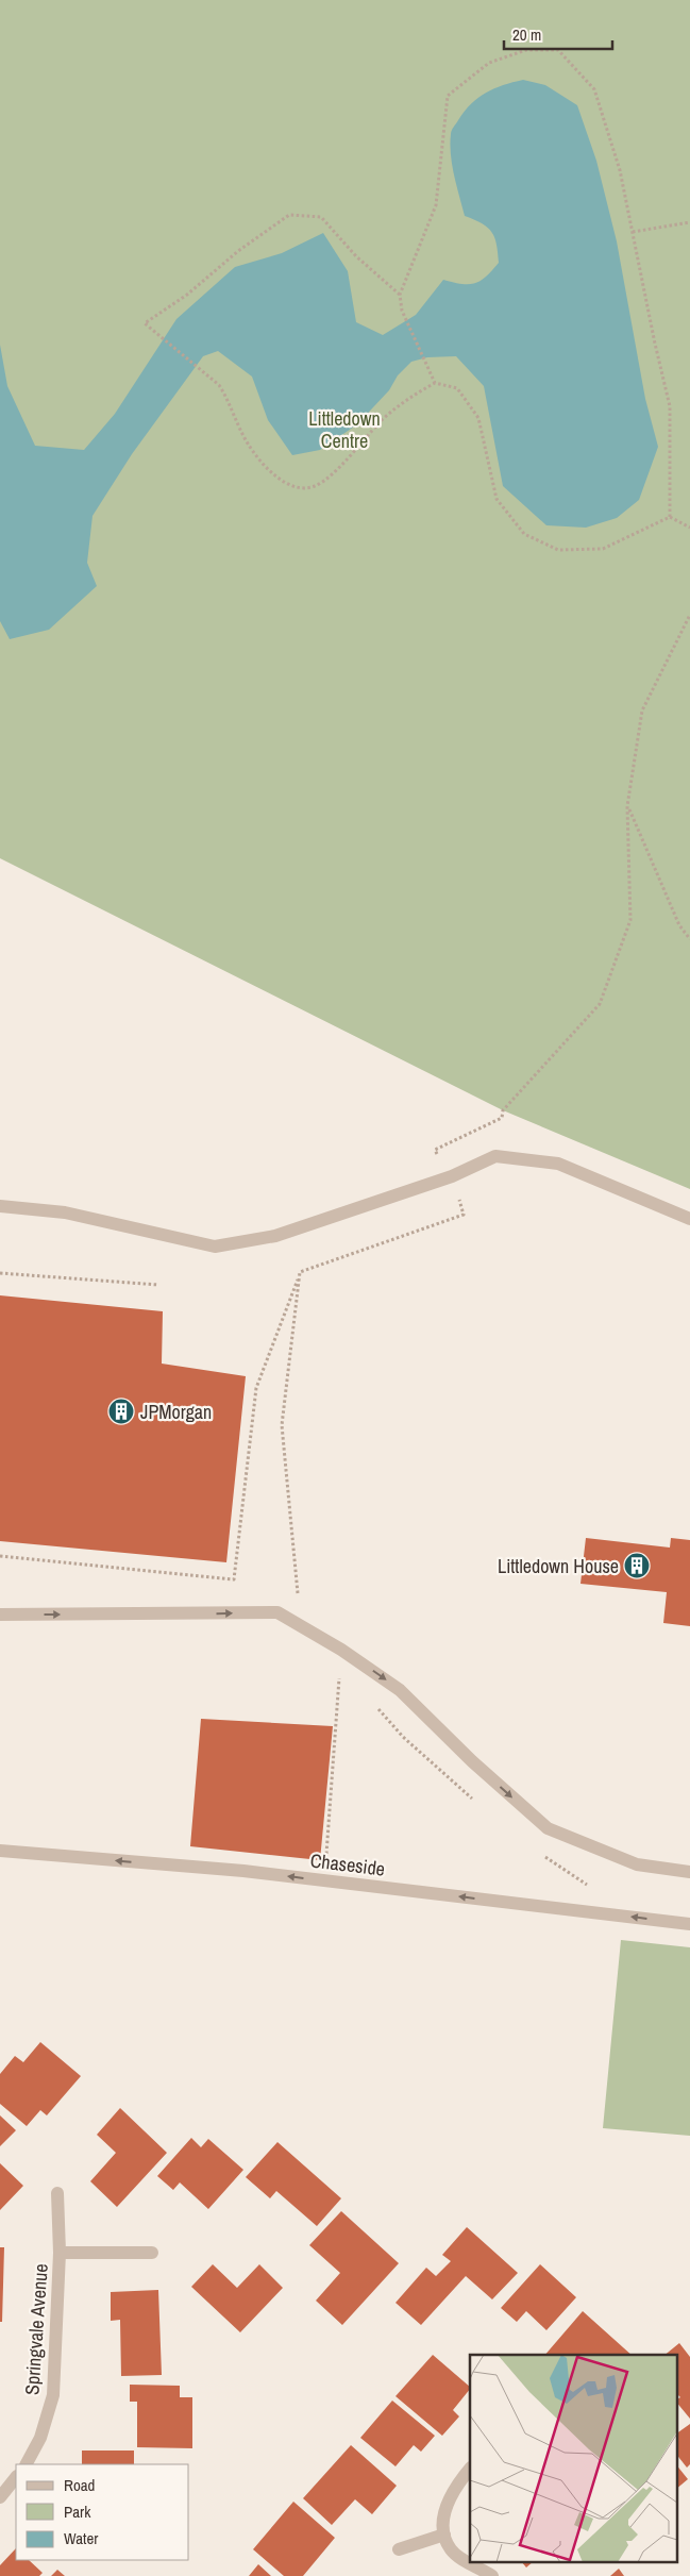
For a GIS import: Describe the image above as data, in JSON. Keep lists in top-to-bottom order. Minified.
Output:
{"streets":{"street":["Chaseside","Springvale Avenue"]},"one_way":["Chaseside"],"parks":["Littledown Centre"],"places":{"building":["JPMorgan","Littledown House"]},"legend":["Road","Park","Water"],"scale_bar":"20 m"}
